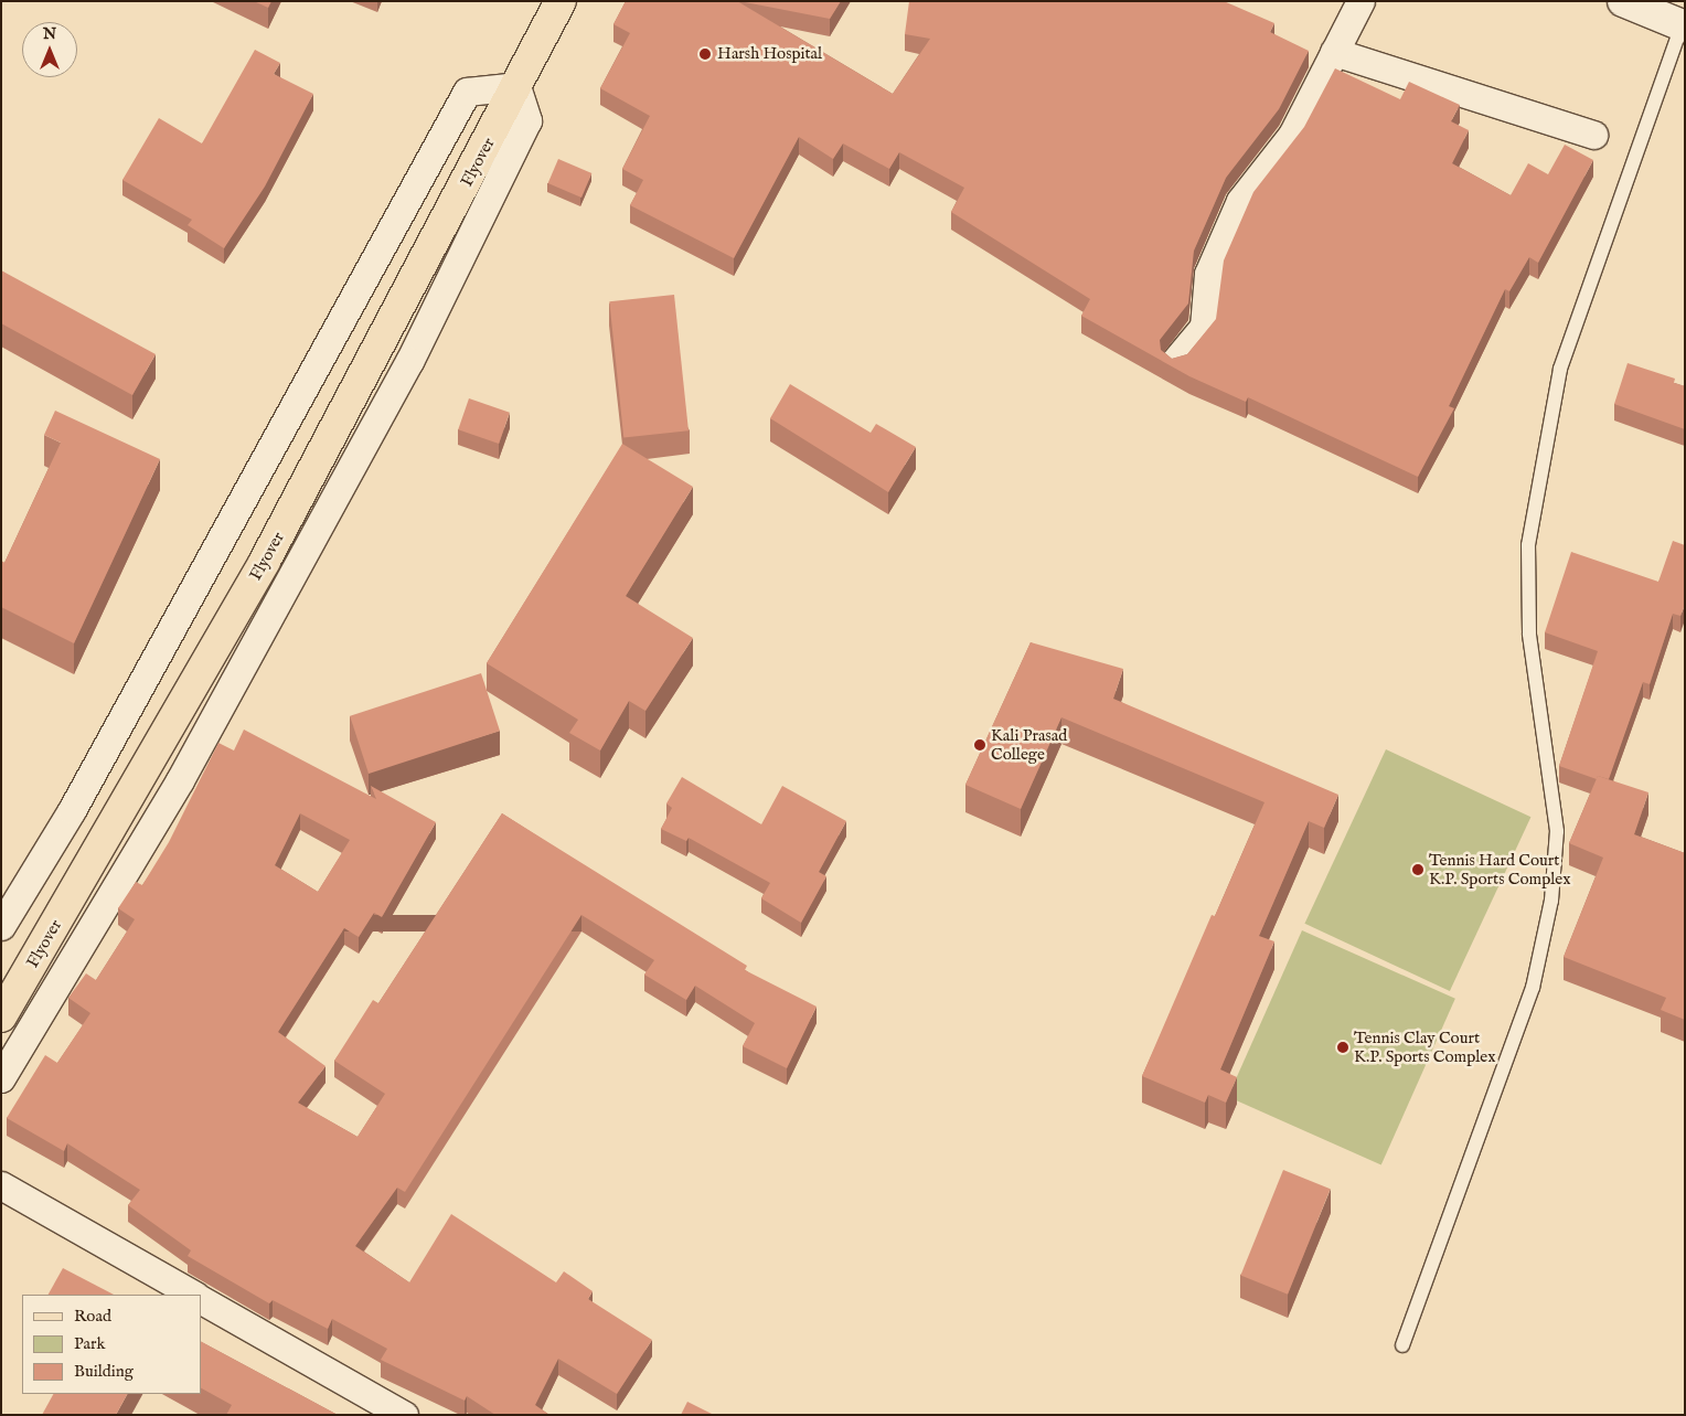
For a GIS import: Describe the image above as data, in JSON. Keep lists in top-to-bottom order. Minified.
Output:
{"streets":{"main road":["Flyover"]},"places":["Harsh Hospital","Kali Prasad College","Tennis Hard Court K.P. Sports Complex","Tennis Clay Court K.P. Sports Complex"],"legend":["Road","Park","Building"],"north":"top"}
